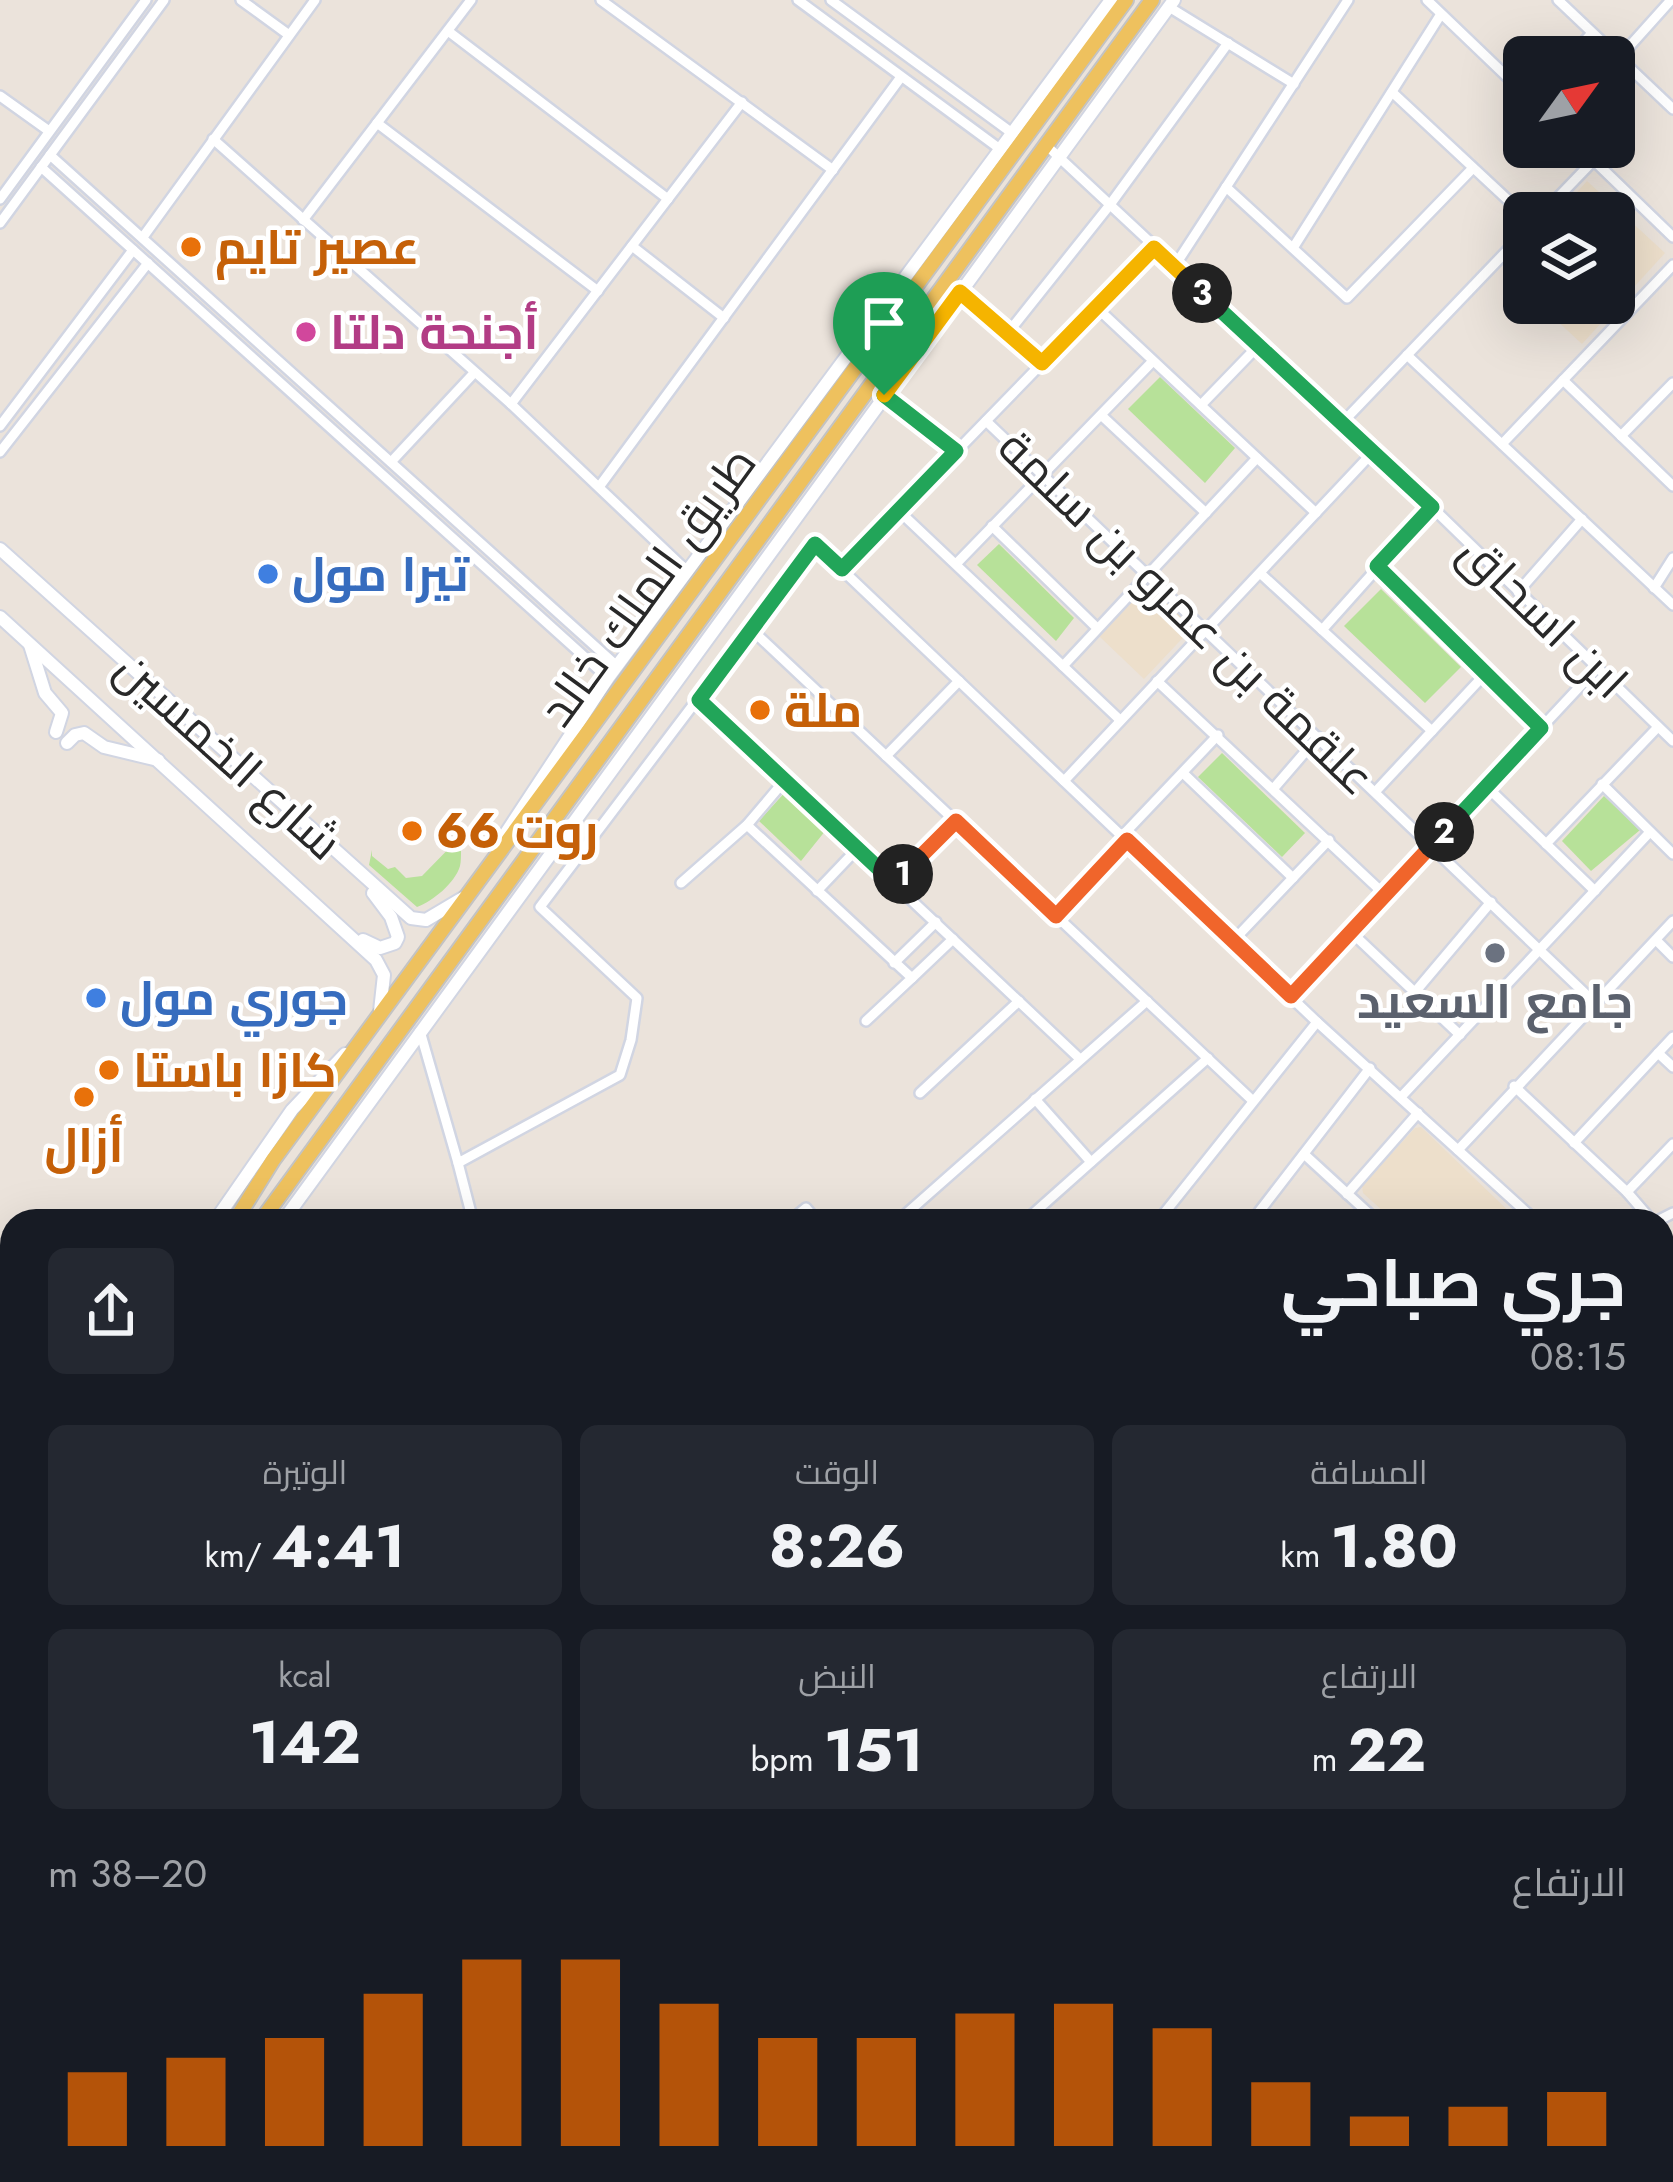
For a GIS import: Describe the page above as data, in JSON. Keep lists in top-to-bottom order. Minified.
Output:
{"streets":{"main road":["طريق الملك خالد","شارع الخمسين"],"street":["علقمة بن عمرو بن سلمة","ابن اسحاق"]},"crossings":[["طريق الملك خالد","ابن اسحاق"],["طريق الملك خالد","شارع الخمسين"]],"places":["عصير تايم","أجنحة دلتا","تيرا مول","ملة","روت 66","جامع السعيد","جوري مول","كازا باستا","أزال"],"north":"top right","page":{"pins":["3","2","1"],"heading":["جري صباحي","08:15"],"stats":[["المسافة","1.80 km"],["الوقت","8:26"],["الوتيرة","4:41 /km"],["الارتفاع","22 m"],["النبض","151 bpm"],["kcal","142"]],"chart":["الارتفاع","20–38 m"]}}
